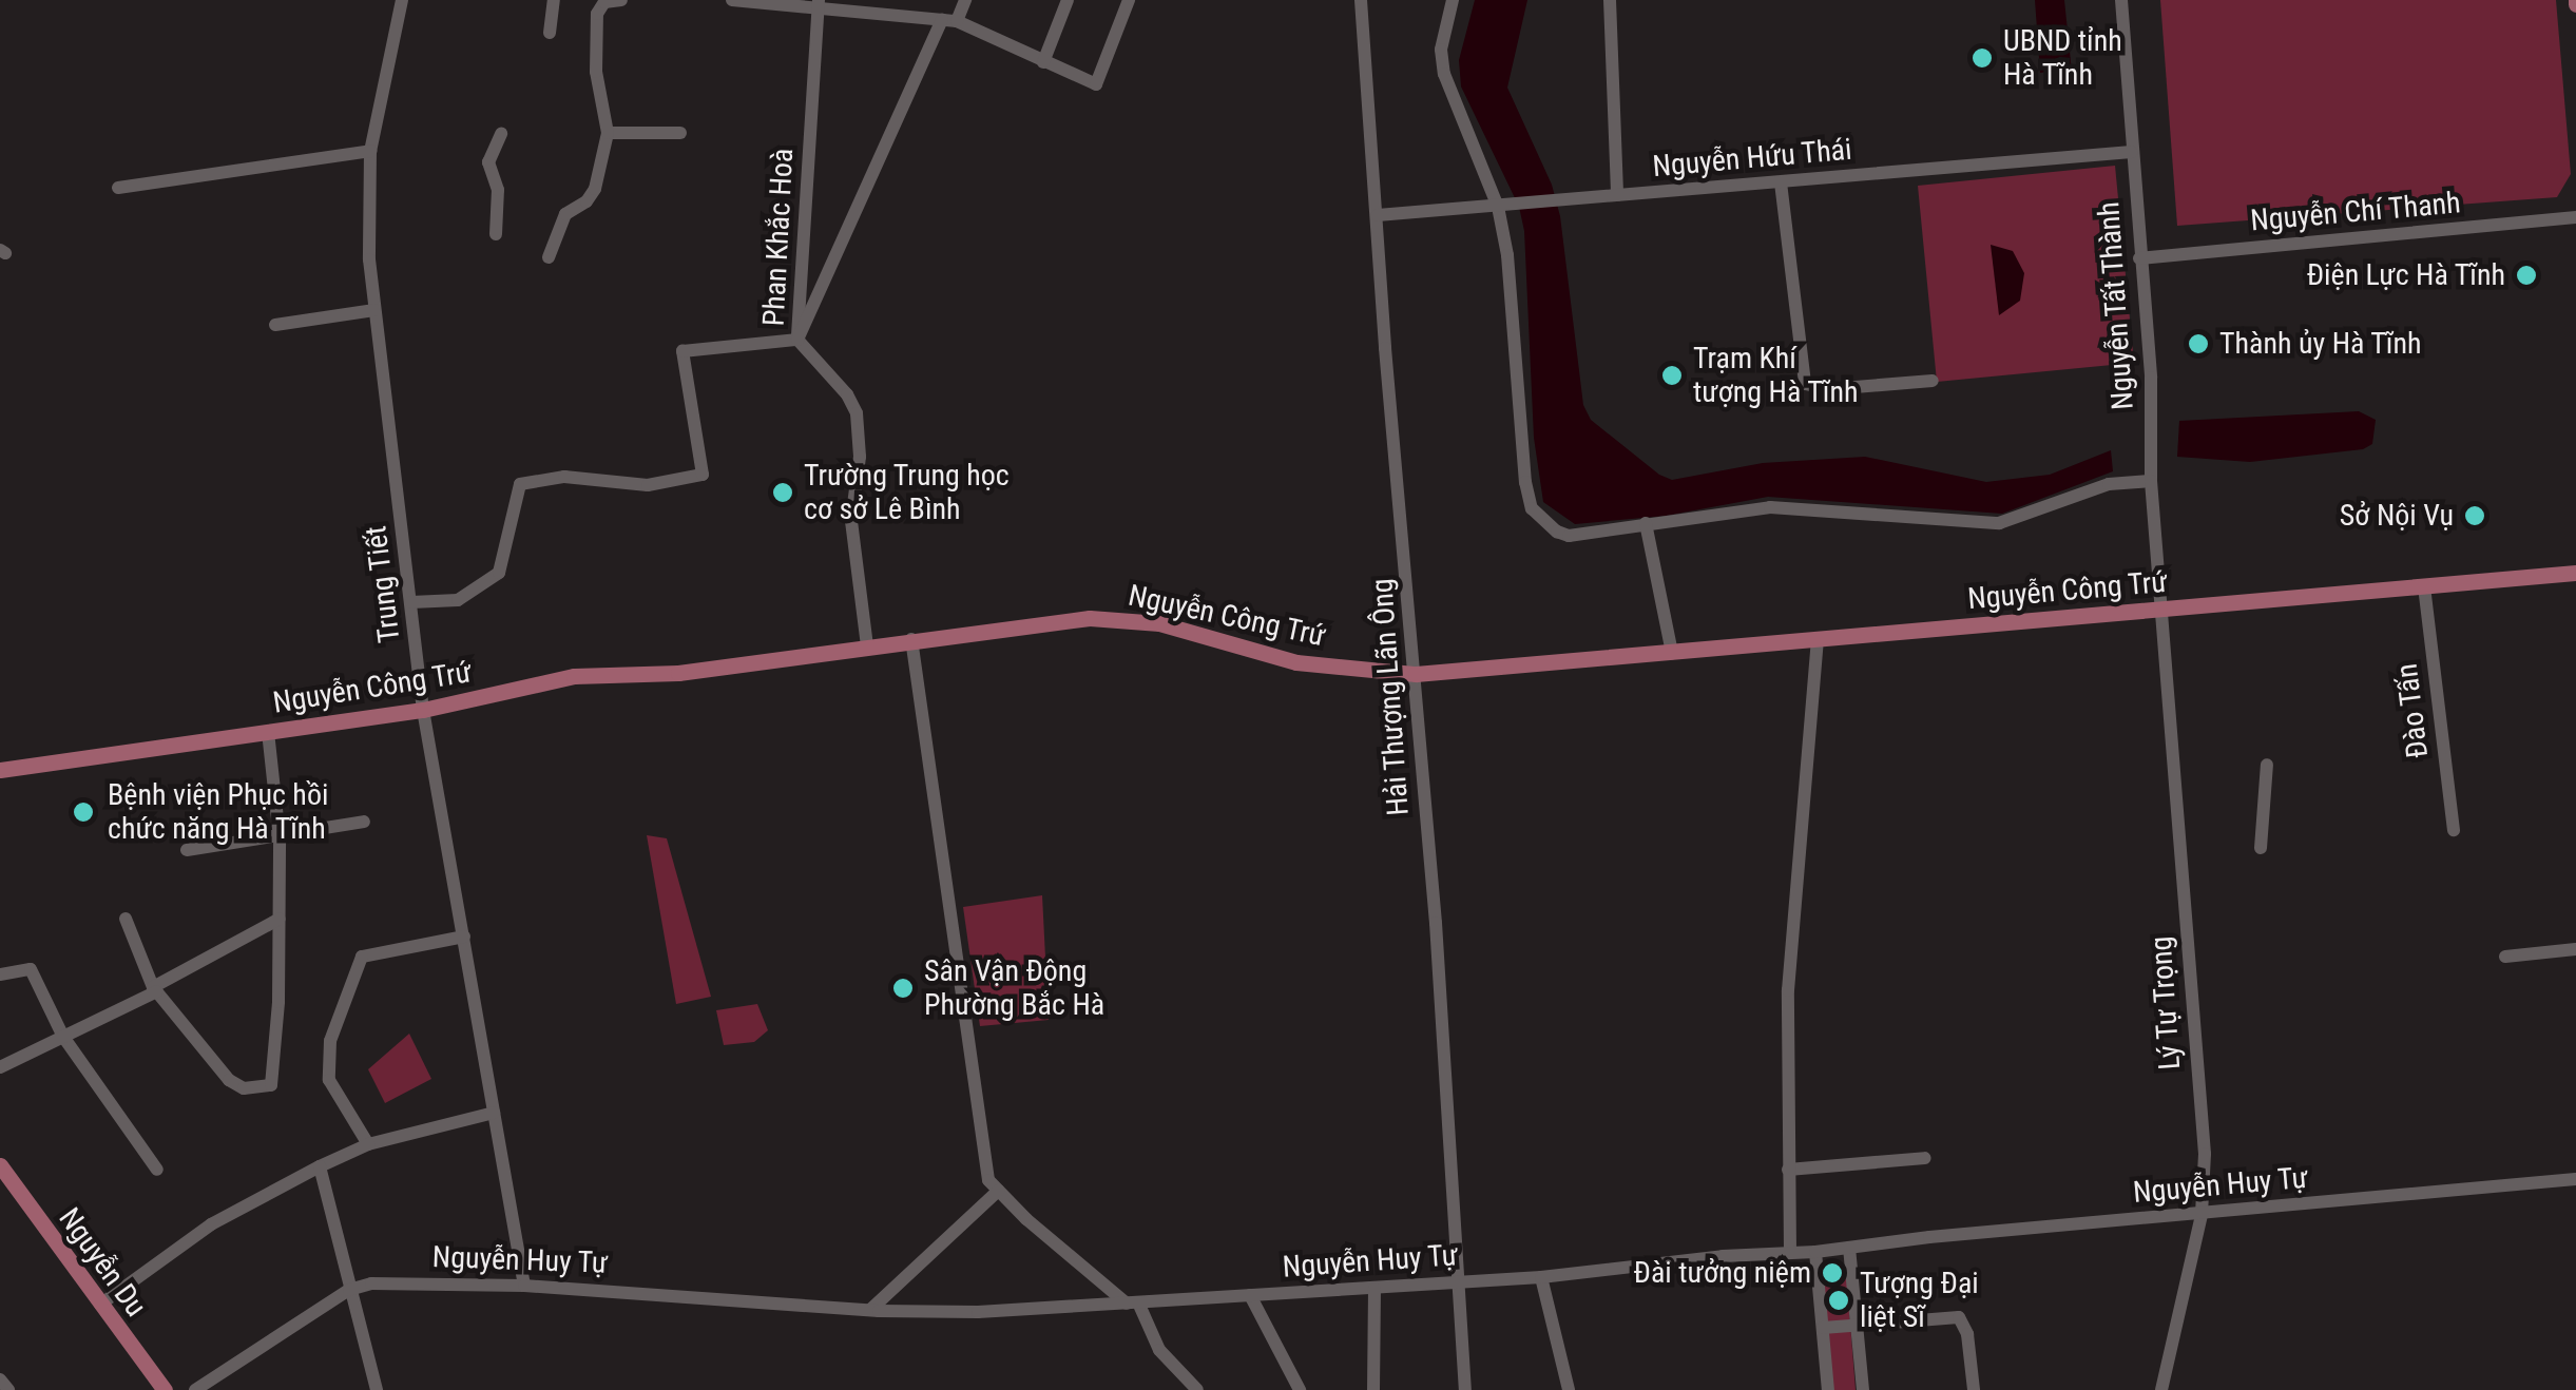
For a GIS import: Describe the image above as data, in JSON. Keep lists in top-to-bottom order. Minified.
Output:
{"streets":{"main road":["Nguyễn Công Trứ","Nguyễn Du"],"street":["Nguyễn Hứu Thái","Nguyễn Chí Thanh","Phan Khắc Hoà","Nguyễn Tất Thành","Trung Tiết","Hải Thượng Lãn Ông","Đào Tấn","Lý Tự Trọng","Nguyễn Huy Tự"]},"crossings":[["Nguyễn Hứu Thái","Nguyễn Tất Thành"],["Nguyễn Hứu Thái","Hải Thượng Lãn Ông"],["Nguyễn Chí Thanh","Nguyễn Tất Thành"],["Phan Khắc Hoà","Nguyễn Công Trứ"],["Nguyễn Tất Thành","Nguyễn Công Trứ"],["Nguyễn Tất Thành","Lý Tự Trọng"],["Trung Tiết","Nguyễn Công Trứ"],["Trung Tiết","Nguyễn Huy Tự"],["Nguyễn Công Trứ","Hải Thượng Lãn Ông"],["Nguyễn Công Trứ","Đào Tấn"],["Nguyễn Công Trứ","Lý Tự Trọng"],["Hải Thượng Lãn Ông","Nguyễn Huy Tự"],["Lý Tự Trọng","Nguyễn Huy Tự"]],"places":["UBND tỉnh Hà Tĩnh","Điện Lực Hà Tĩnh","Thành ủy Hà Tĩnh","Trạm Khí tượng Hà Tĩnh","Trường Trung học cơ sở Lê Bình","Sở Nội Vụ","Bệnh viện Phục hồi chức năng Hà Tĩnh","Sân Vận Động Phường Bắc Hà","Đài tưởng niệm","Tượng Đại liệt Sĩ"]}
